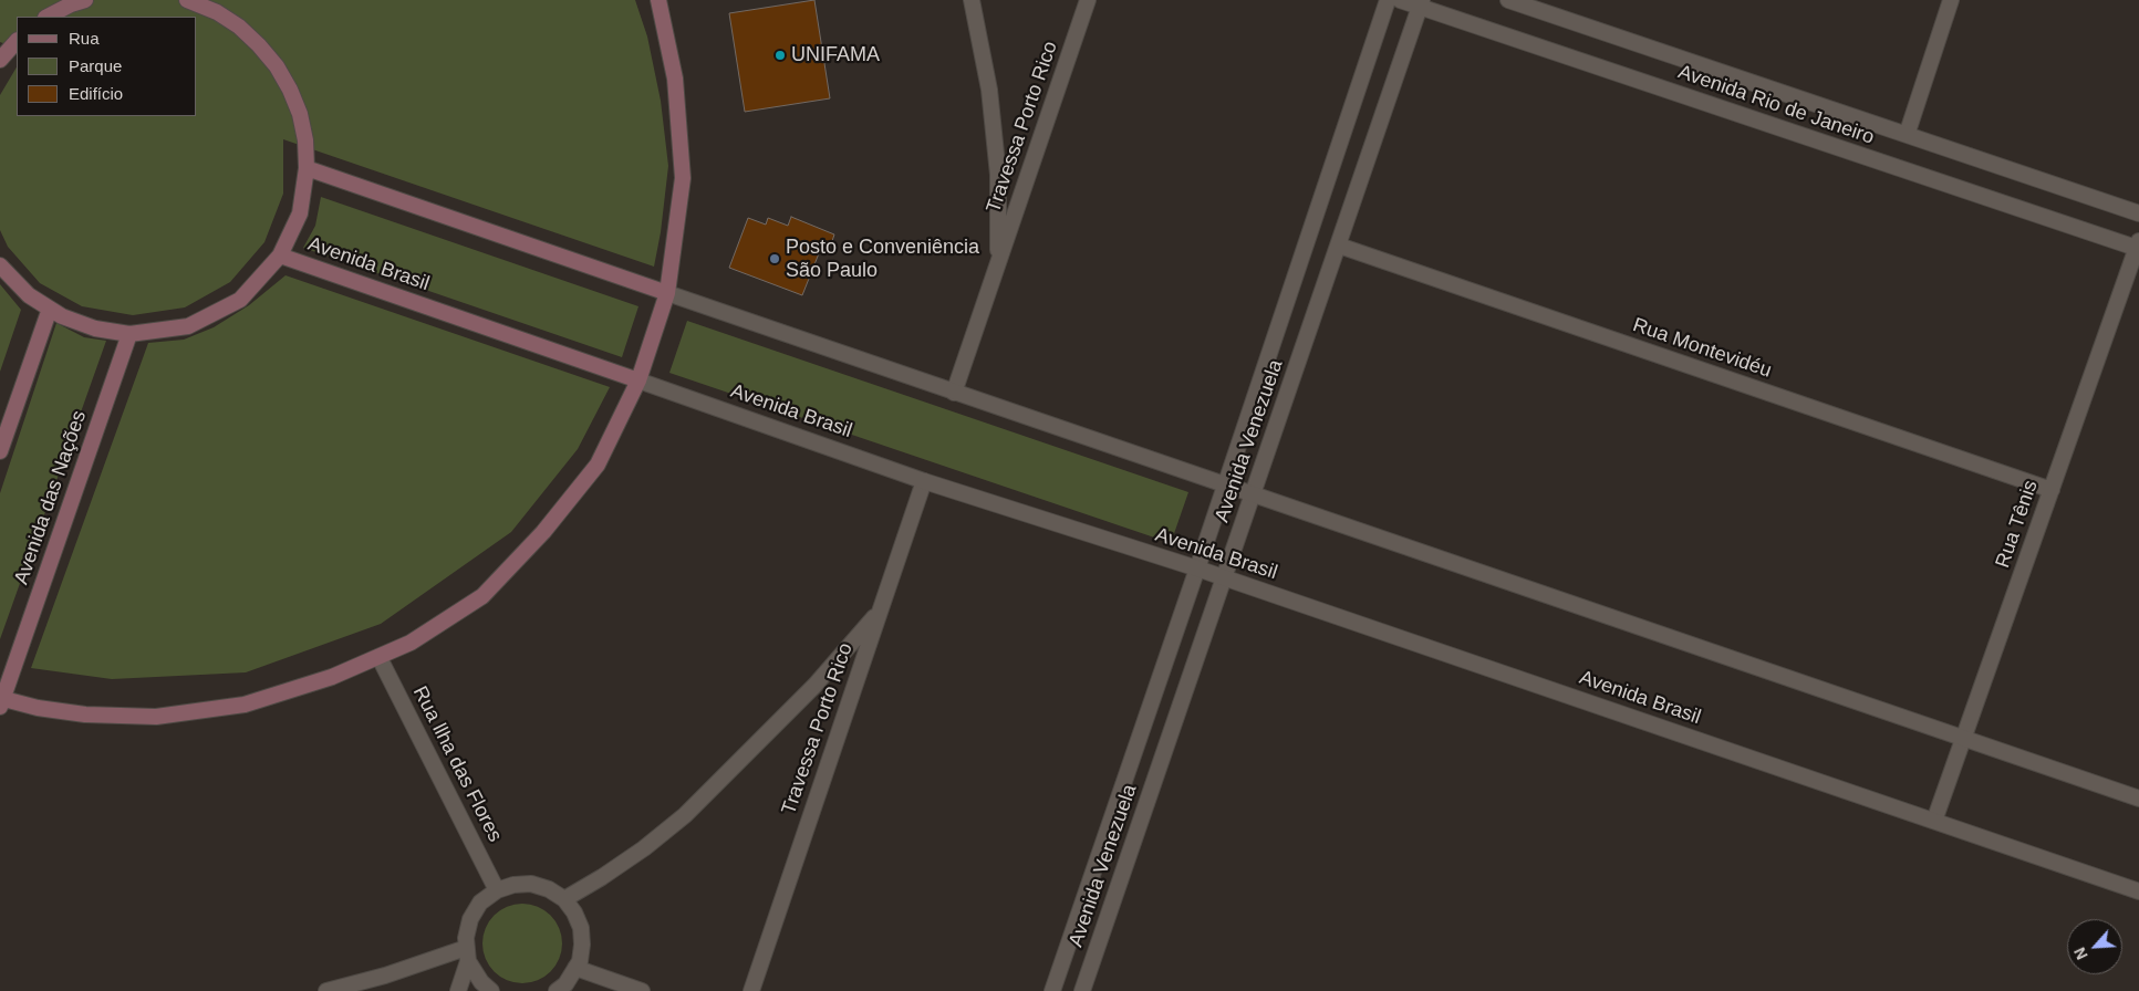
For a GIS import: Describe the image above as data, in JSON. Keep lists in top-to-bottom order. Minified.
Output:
{"streets":{"main road":["Avenida Brasil","Avenida das Nações"],"street":["Avenida Rio de Janeiro","Travessa Porto Rico","Rua Montevidéu","Avenida Venezuela","Rua Tênis","Rua llha das Flores"]},"crossings":[["Avenida Rio de Janeiro","Avenida Venezuela"],["Avenida Rio de Janeiro","Rua Tênis"],["Travessa Porto Rico","Avenida Brasil"],["Avenida Brasil","Avenida Venezuela"],["Avenida Brasil","Rua Tênis"],["Rua Montevidéu","Avenida Venezuela"],["Rua Montevidéu","Rua Tênis"]],"places":["UNIFAMA","Posto e Conveniência São Paulo"],"legend":["Rua","Parque","Edifício"],"north":"bottom left"}
